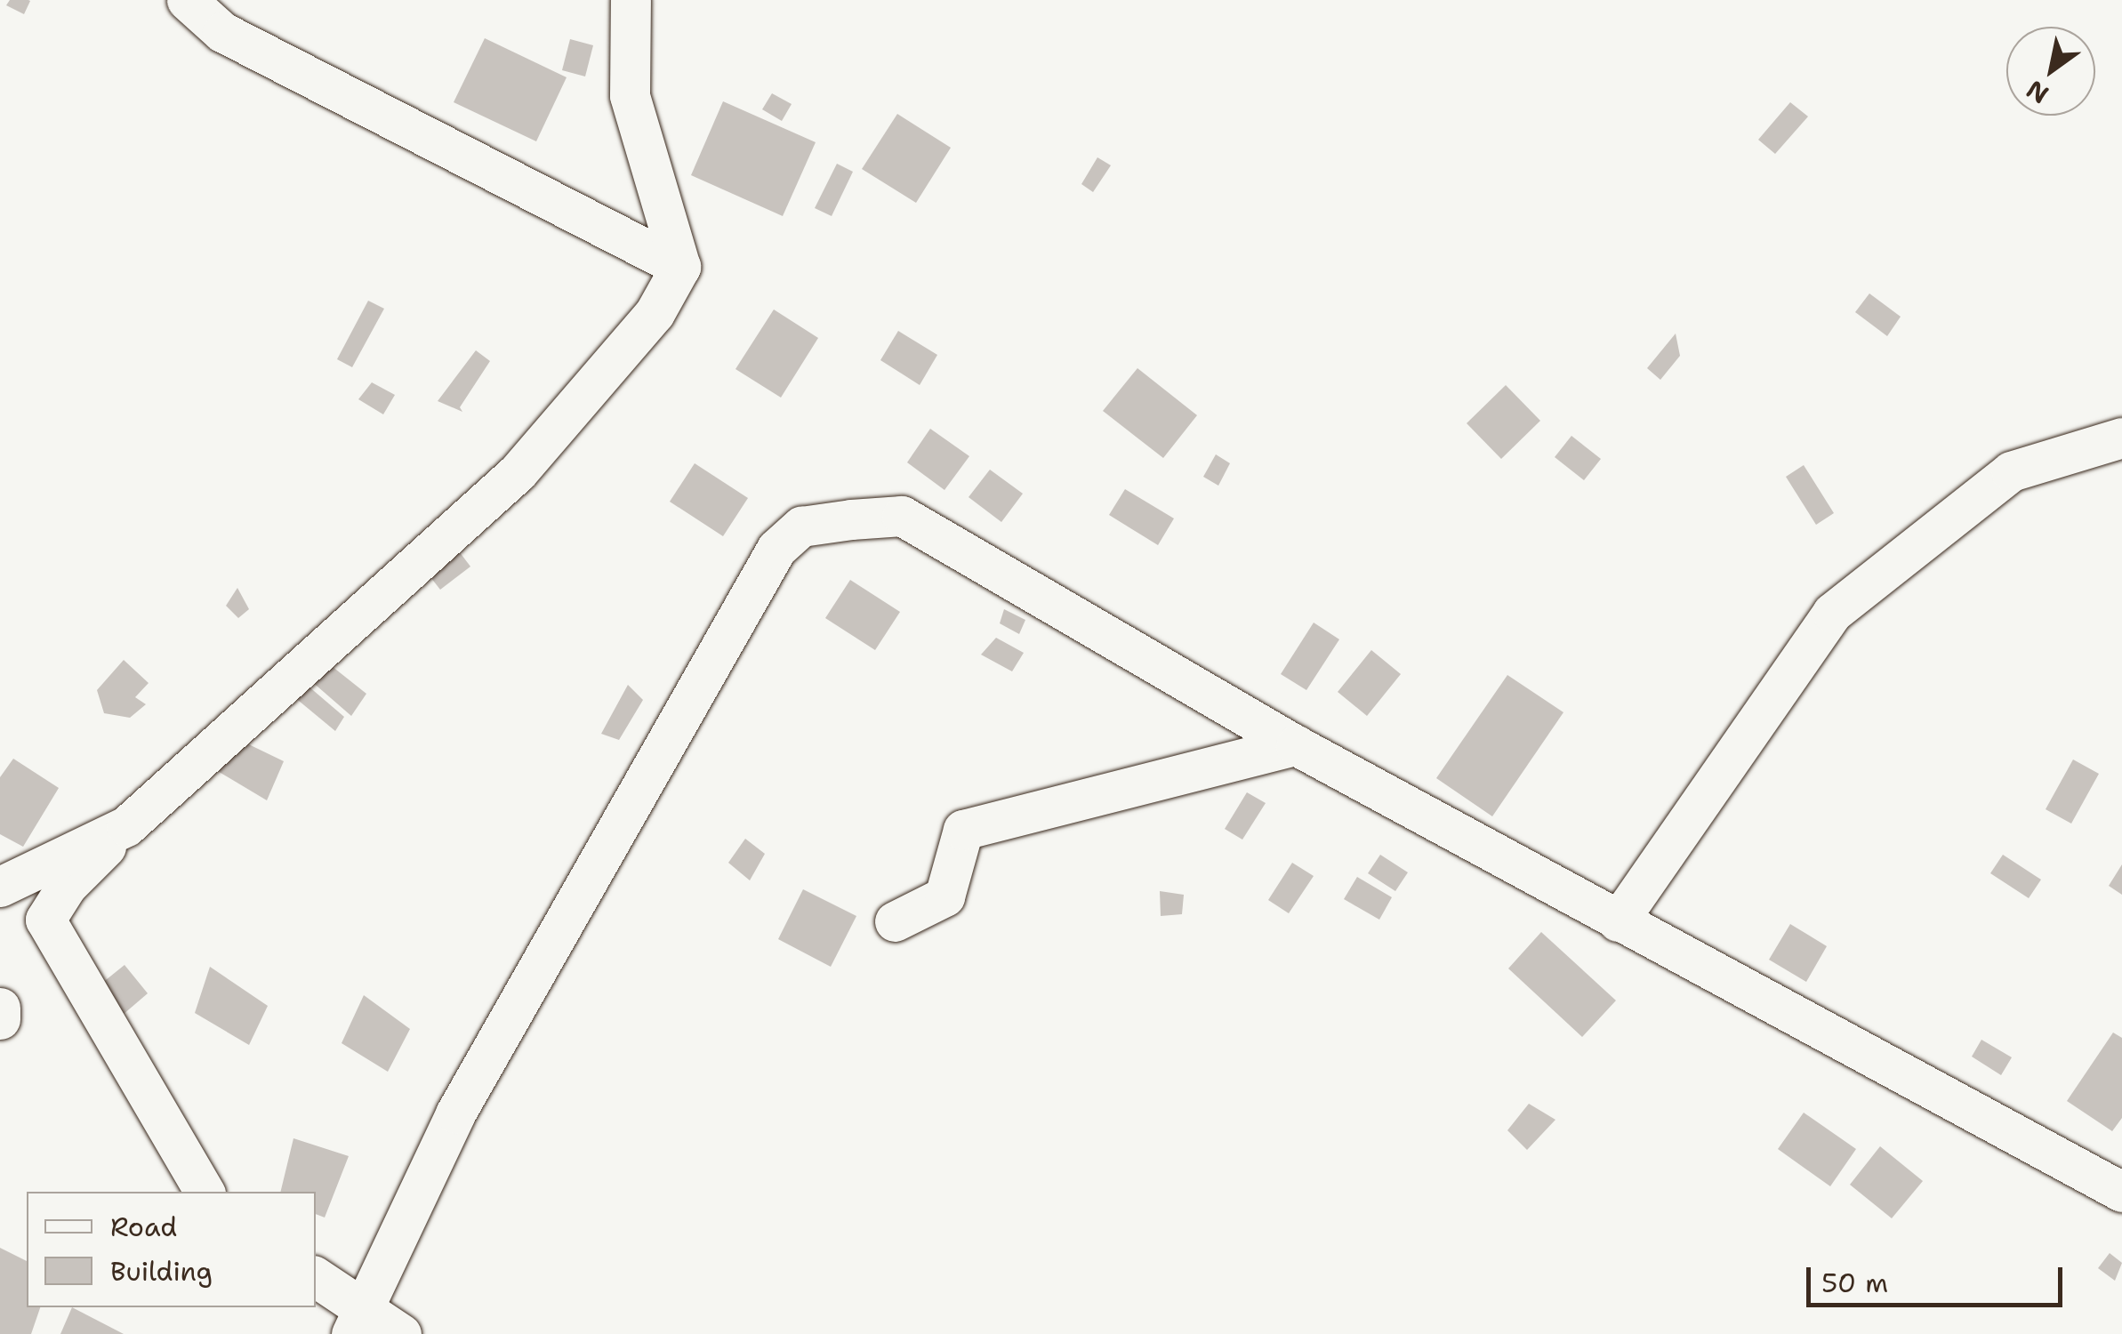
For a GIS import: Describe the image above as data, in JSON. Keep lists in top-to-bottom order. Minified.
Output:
{"legend":["Road","Building"],"scale_bar":"50 m","north":"bottom left"}
